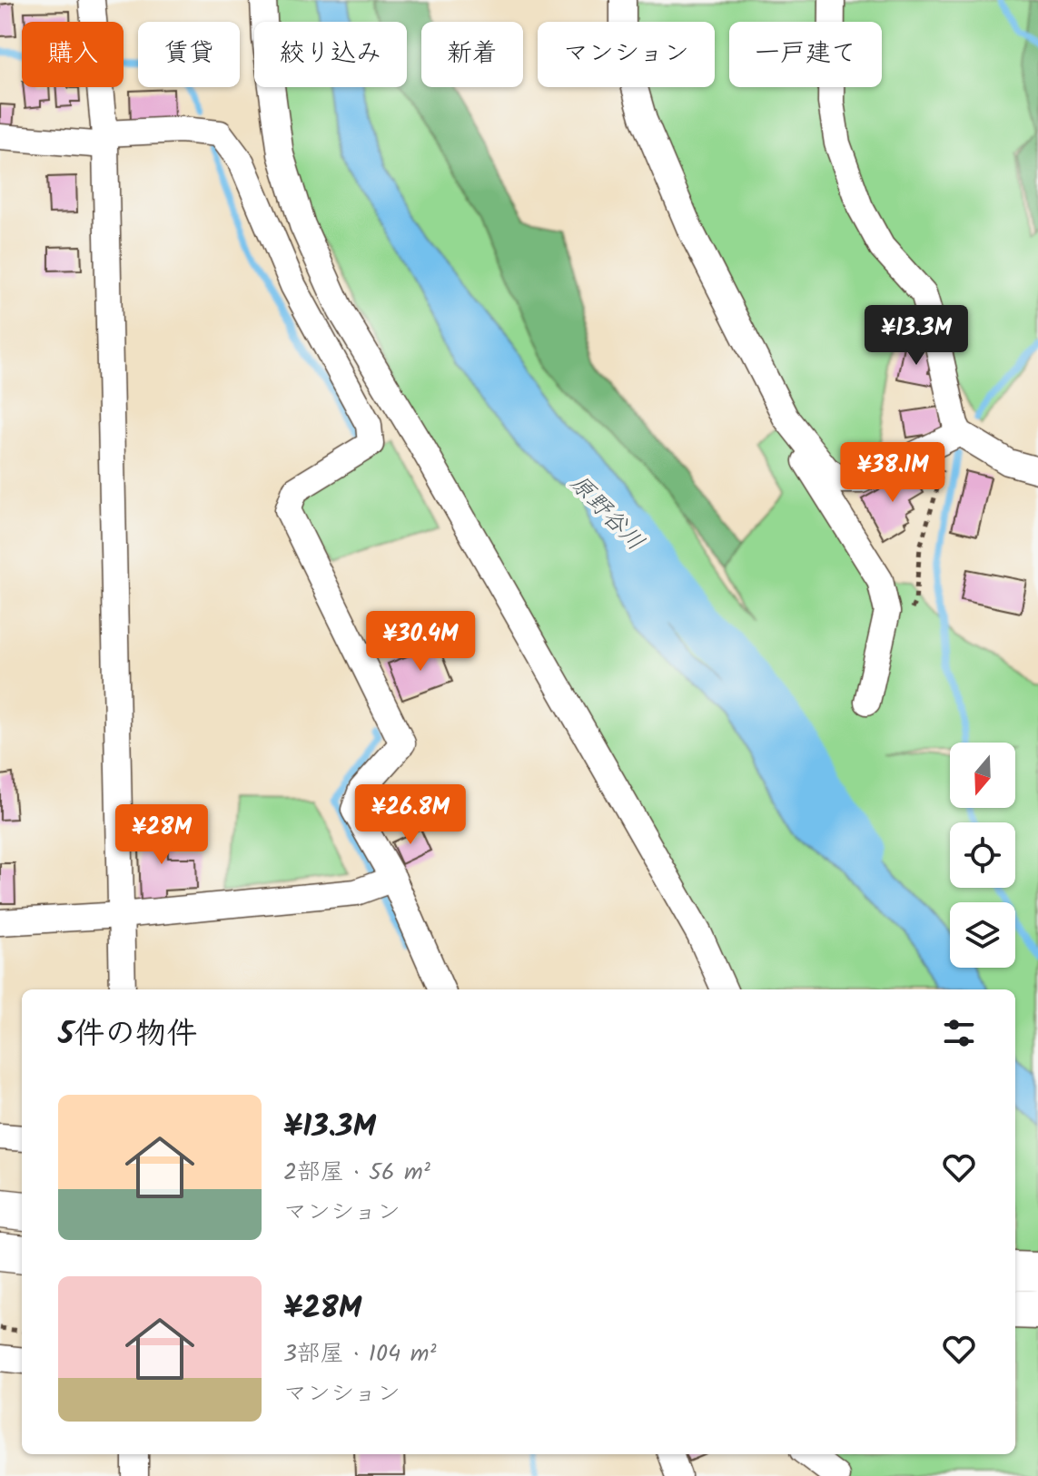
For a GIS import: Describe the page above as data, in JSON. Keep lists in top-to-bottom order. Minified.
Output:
{"water":["原野谷川"],"north":"bottom","page":{"chip":["購入","賃貸","絞り込み","新着","マンション","一戸建て"],"price":["¥13.3M","¥38.1M","¥30.4M","¥26.8M","¥28M"],"heading":"5件の物件","list":[{"name":"¥13.3M","note":"2部屋 · 56 m² · マンション"},{"name":"¥28M","note":"3部屋 · 104 m² · マンション"}]}}
